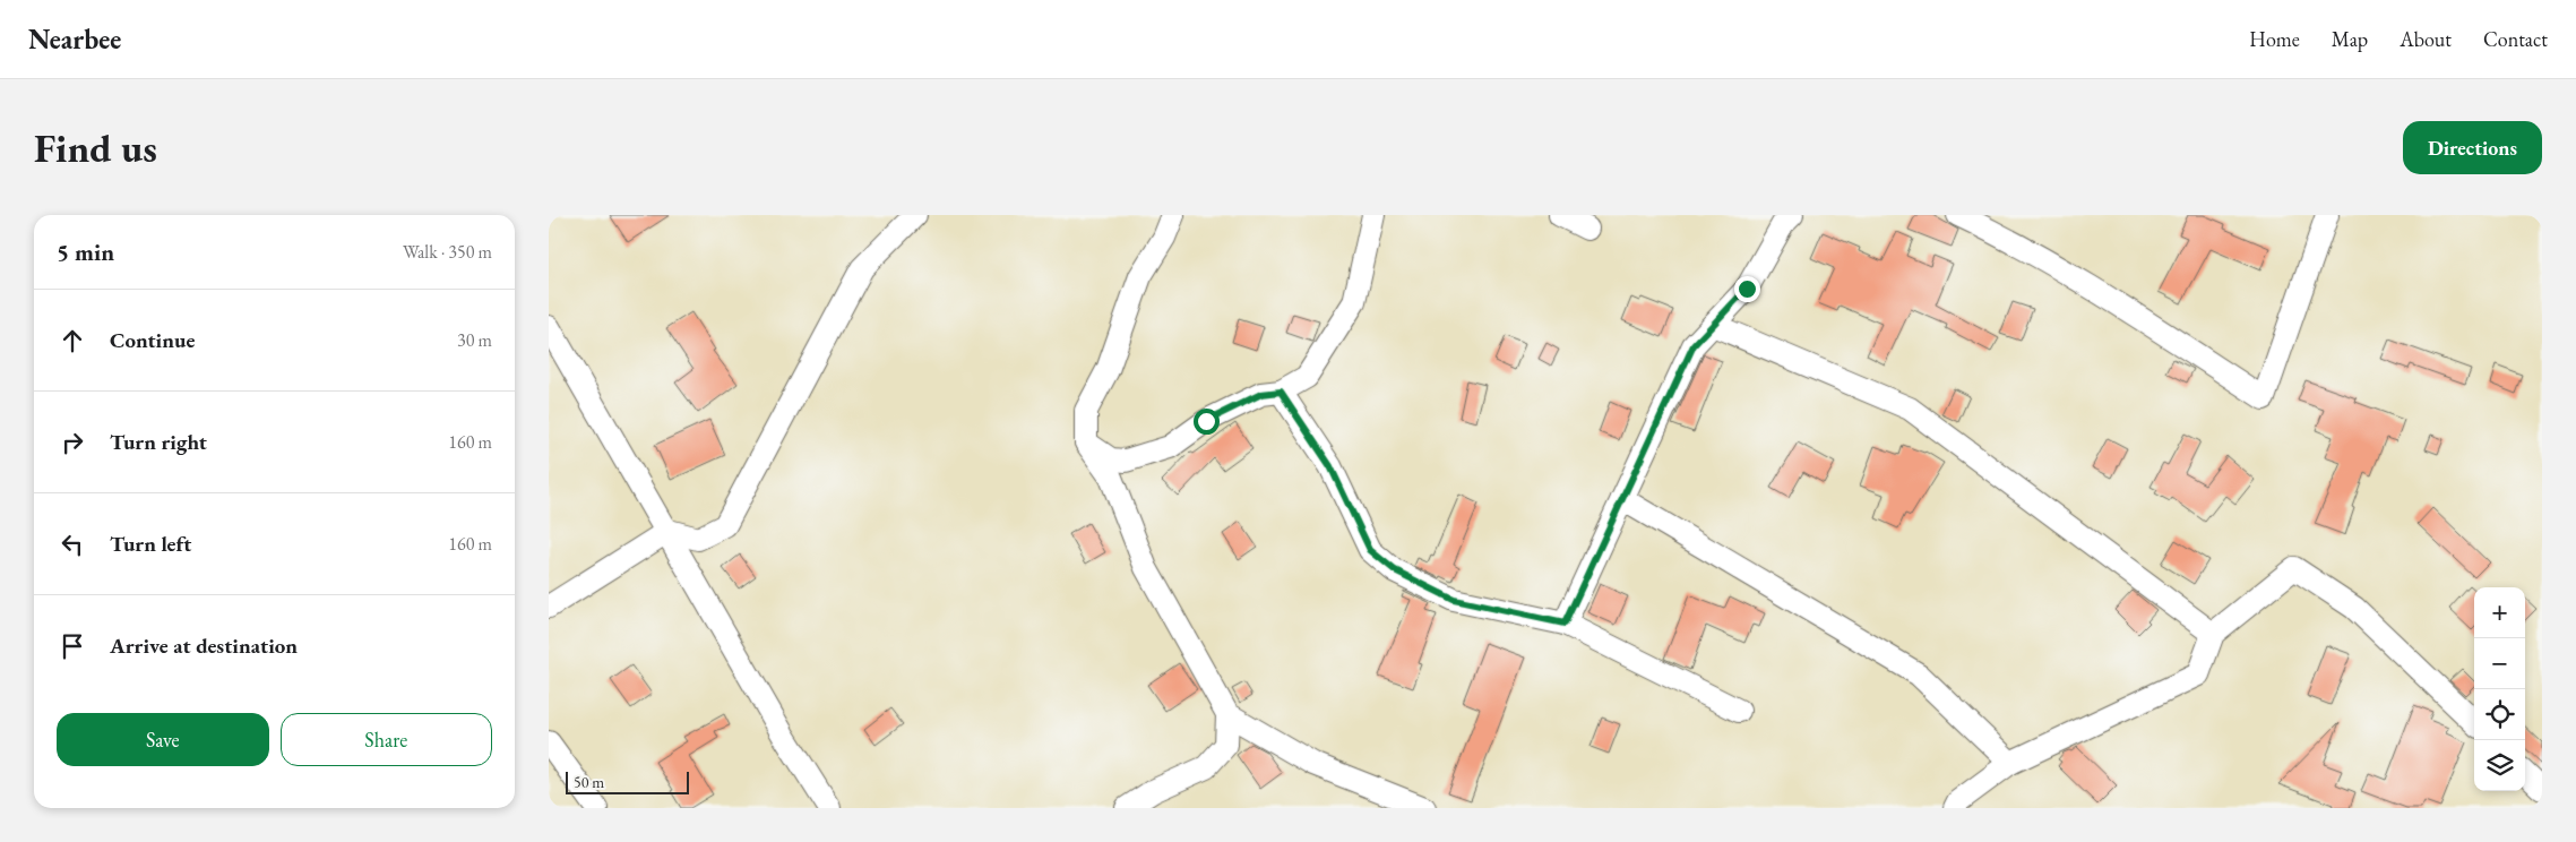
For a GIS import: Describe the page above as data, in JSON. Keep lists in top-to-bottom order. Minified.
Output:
{"scale_bar":"50 m","page":{"header":"Nearbee","nav":["Home","Map","About","Contact"],"buttons":["Directions",["Save","Share"]],"title":"Find us","heading":["5 min","Walk · 350 m"],"list":[["Continue","30 m"],["Turn right","160 m"],["Turn left","160 m"],"Arrive at destination"],"map_buttons":["+","−"],"scale":"50 m"}}
